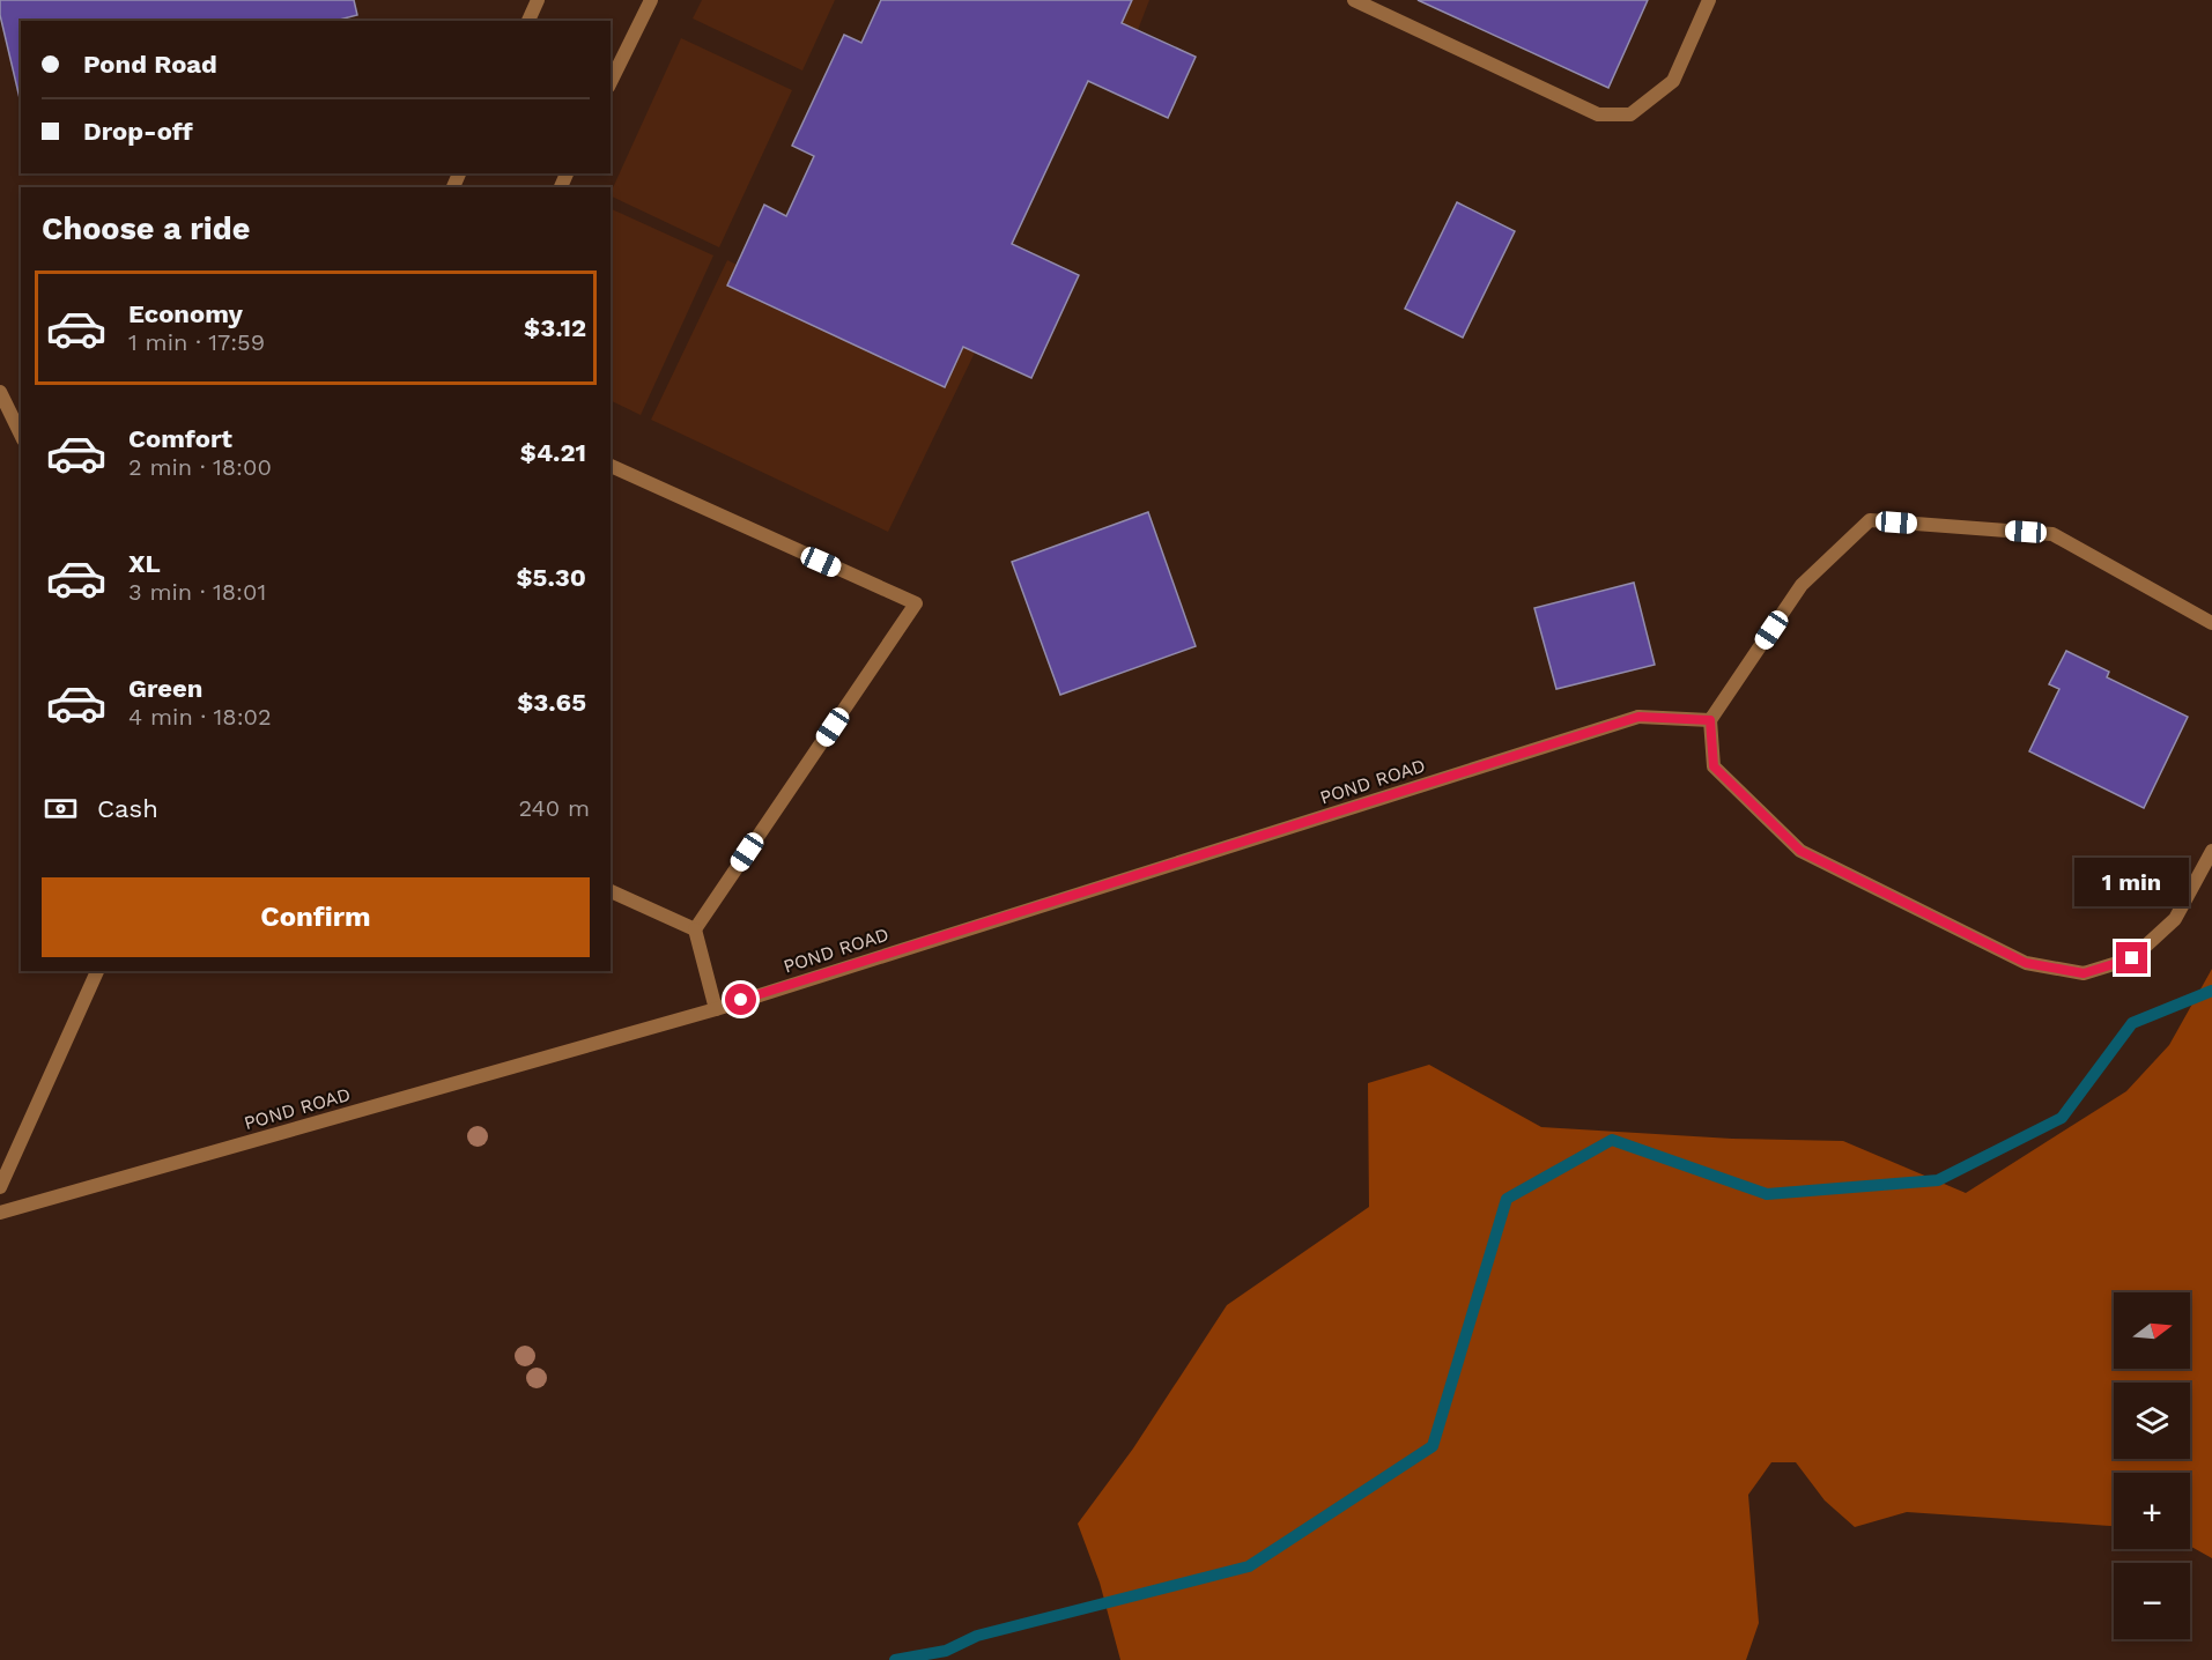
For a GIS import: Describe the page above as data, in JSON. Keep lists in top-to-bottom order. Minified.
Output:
{"streets":{"street":["POND ROAD"]},"north":"right","page":{"banner":["Pond Road","Drop-off"],"heading":"Choose a ride","list":[{"name":"Economy","note":"1 min · 17:59","value":"$3.12"},{"name":"Comfort","note":"2 min · 18:00","value":"$4.21"},{"name":"XL","note":"3 min · 18:01","value":"$5.30"},{"name":"Green","note":"4 min · 18:02","value":"$3.65"}],"pay":["Cash","240 m"],"bubble":"1 min","buttons":"Confirm","map_buttons":["+","−"]}}
